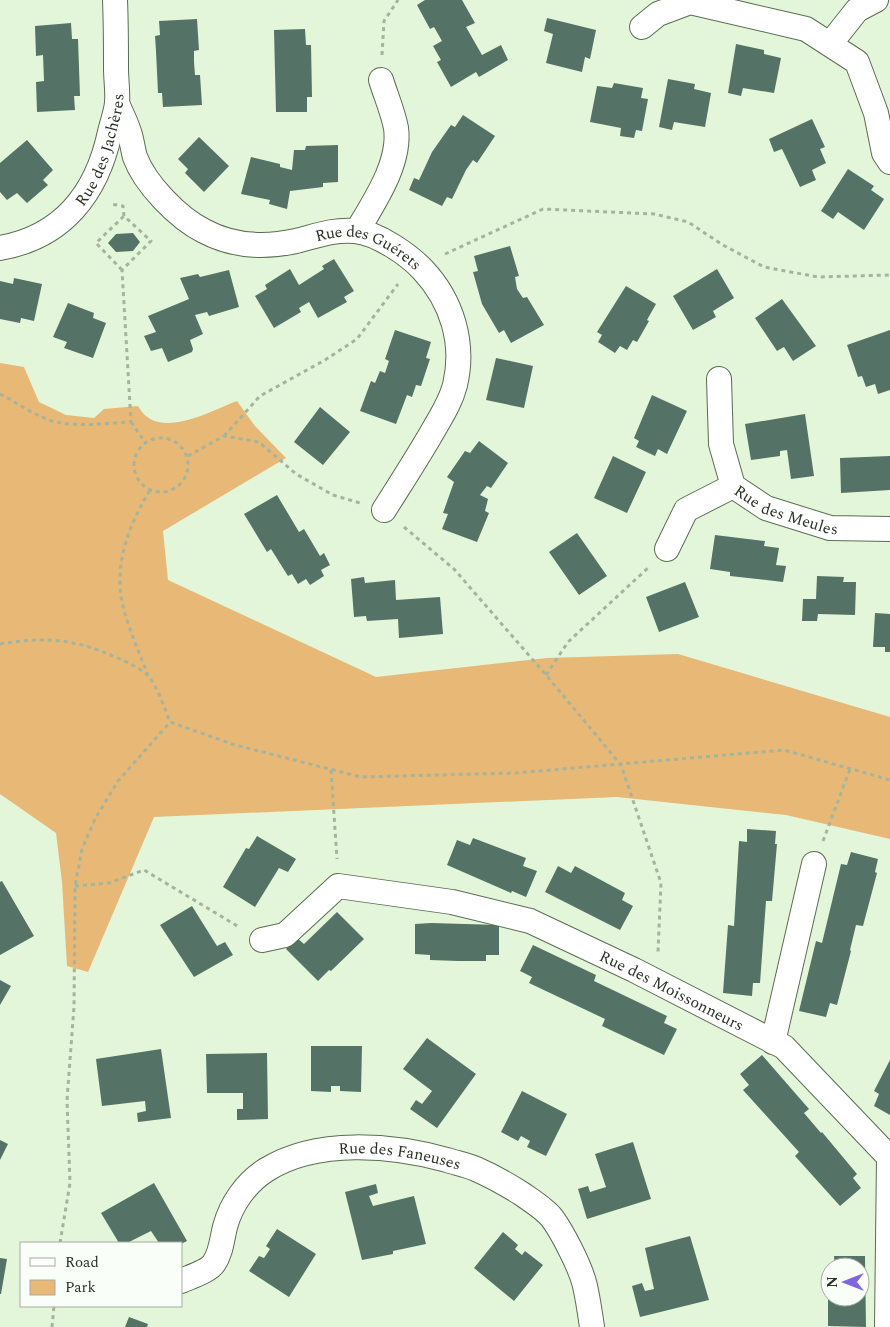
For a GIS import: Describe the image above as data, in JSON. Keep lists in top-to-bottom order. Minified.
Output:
{"streets":{"street":["Rue des Jachères","Rue des Guérets","Rue des Meules","Rue des Moissonneurs","Rue des Faneuses"]},"crossings":[["Rue des Jachères","Rue des Guérets"]],"legend":["Road","Park"],"north":"left"}
